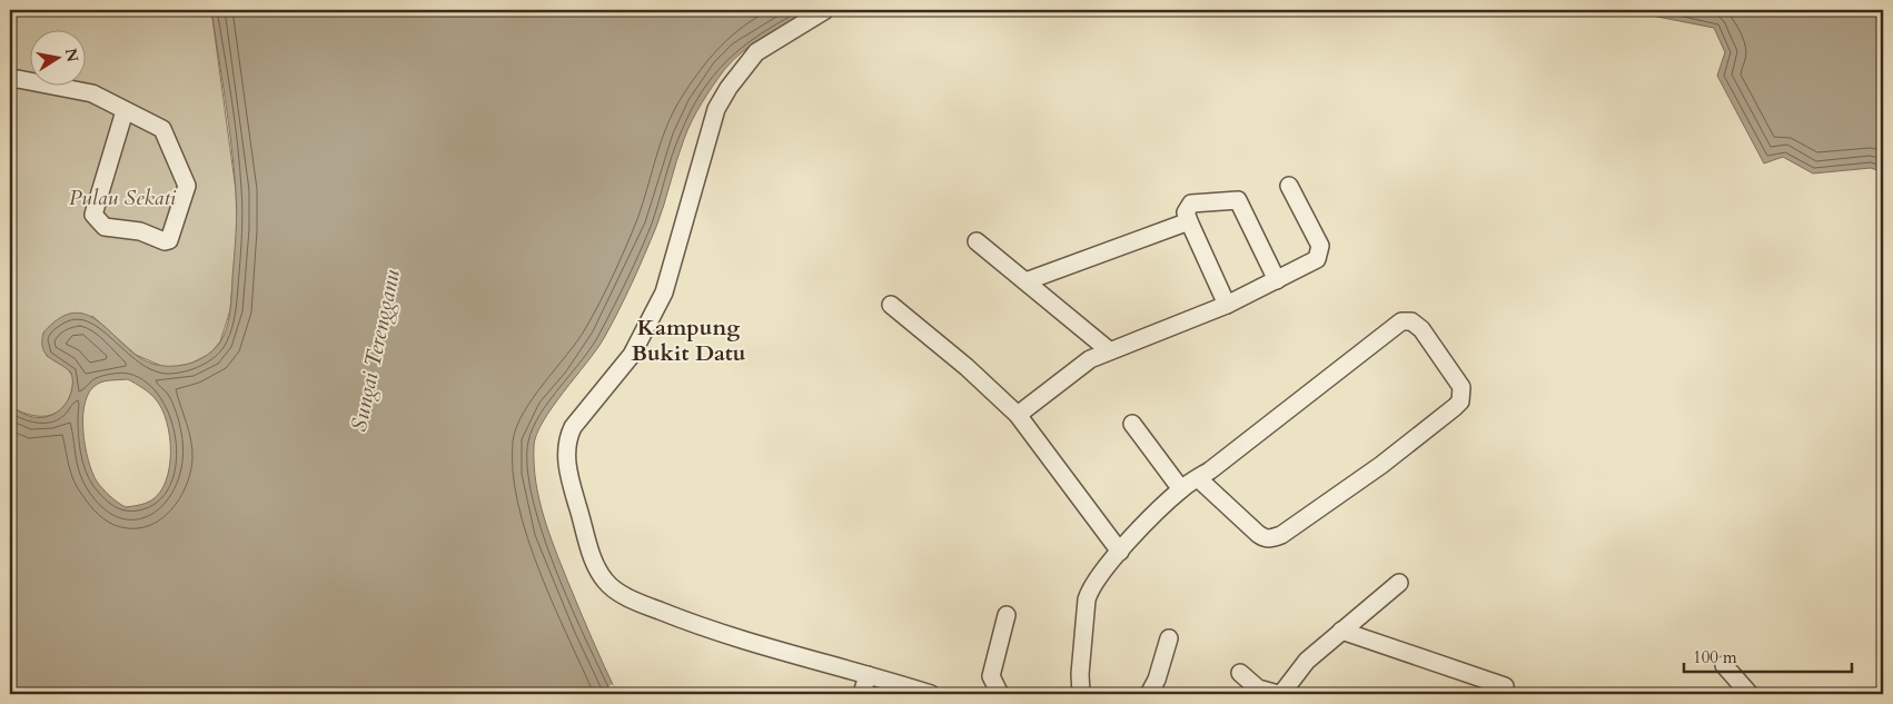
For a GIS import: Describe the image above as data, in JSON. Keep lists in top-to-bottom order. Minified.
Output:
{"districts":["Kampung Bukit Datu"],"water":["Sungai Terengganu"],"parks":["Pulau Sekati"],"scale_bar":"100 m","north":"right"}
